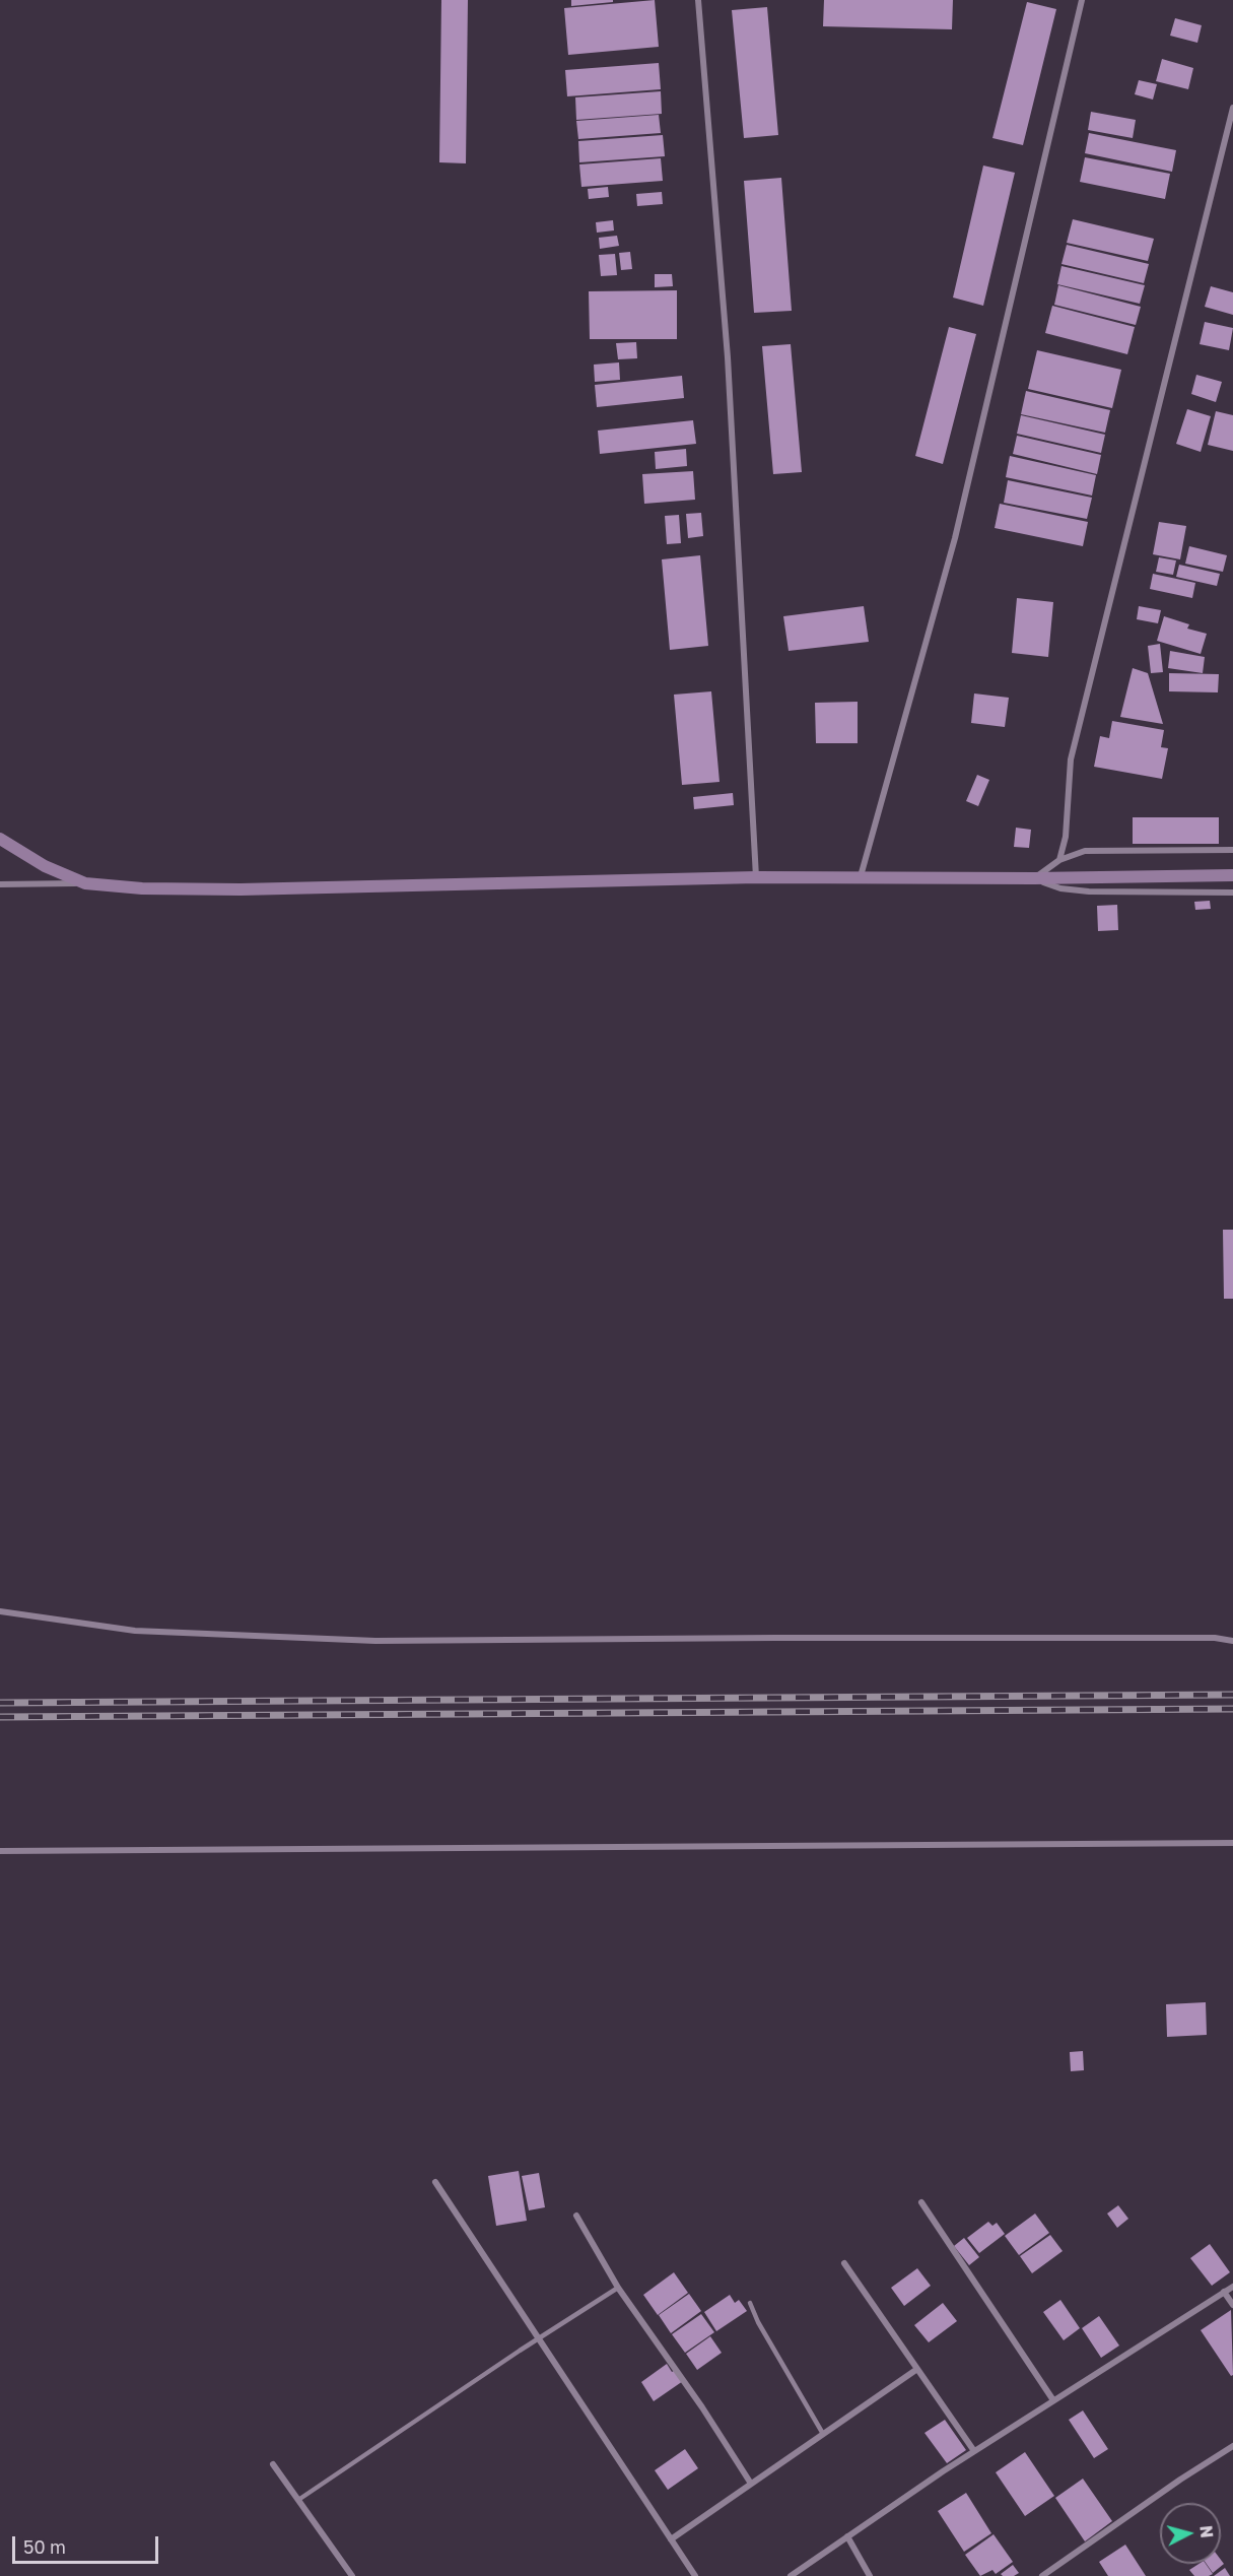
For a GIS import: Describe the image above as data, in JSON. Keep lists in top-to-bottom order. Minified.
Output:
{"scale_bar":"50 m","north":"right"}
